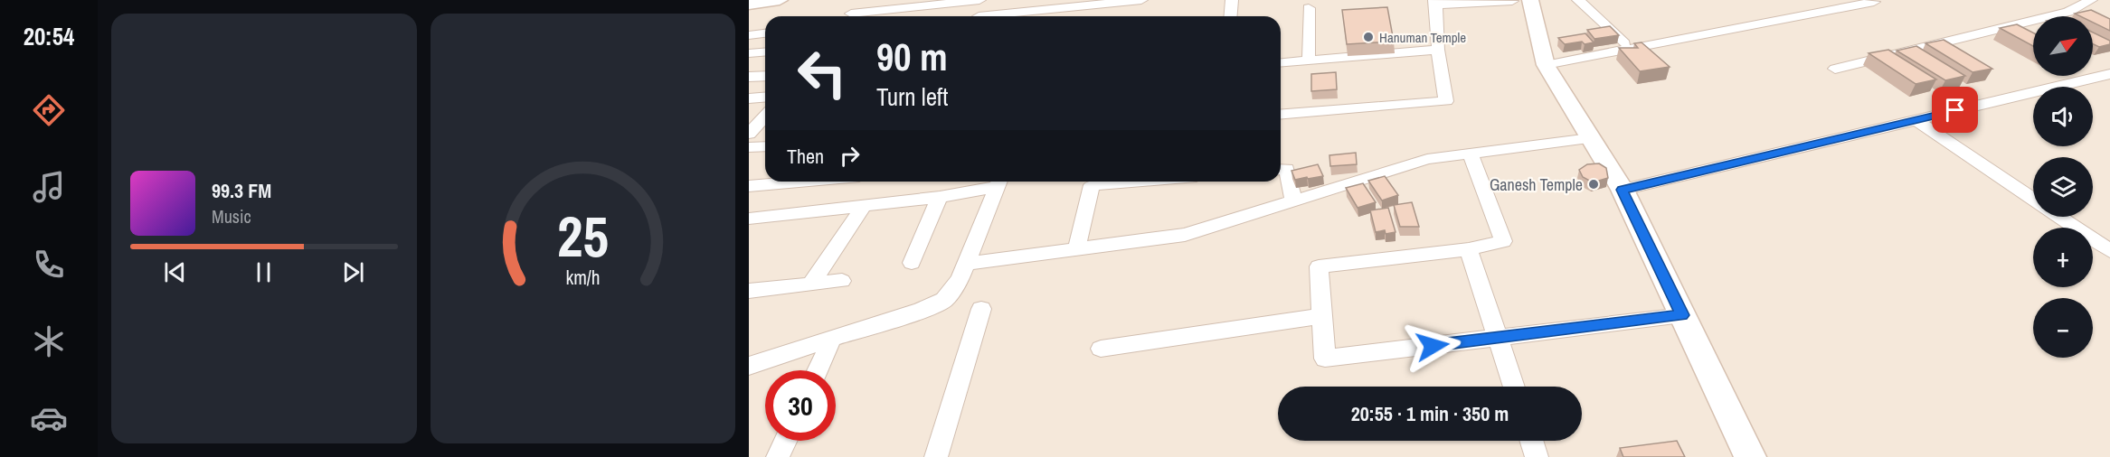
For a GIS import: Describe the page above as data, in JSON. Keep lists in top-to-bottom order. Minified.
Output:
{"places":["Hanuman Temple","Ganesh Temple"],"north":"top right","page":{"tabs":"20:54","map_buttons":["+","−"],"turn":["90 m","Turn left"],"then":"Then","song":["99.3 FM","Music"],"limit":"30","trip":"20:55 · 1 min · 350 m","gauge":["25","km/h"]}}
